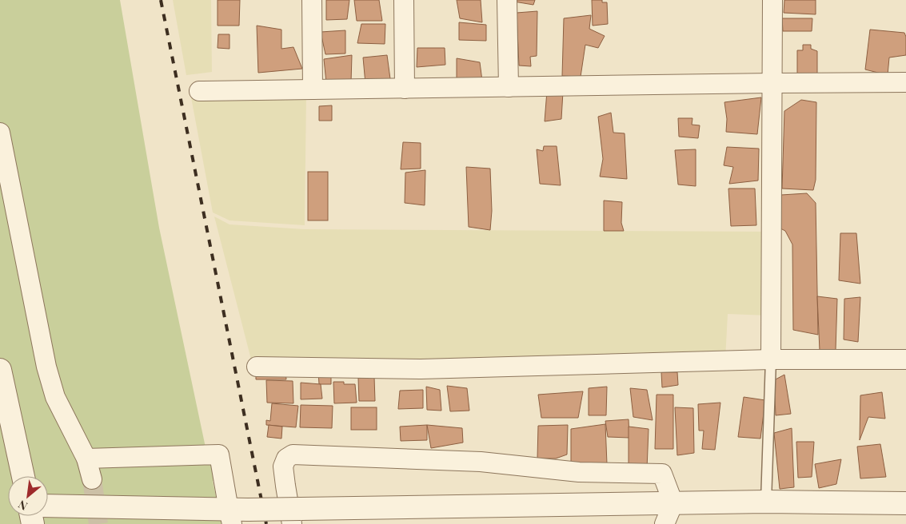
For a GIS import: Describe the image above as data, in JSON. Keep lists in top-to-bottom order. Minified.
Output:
{"north":"bottom left"}
